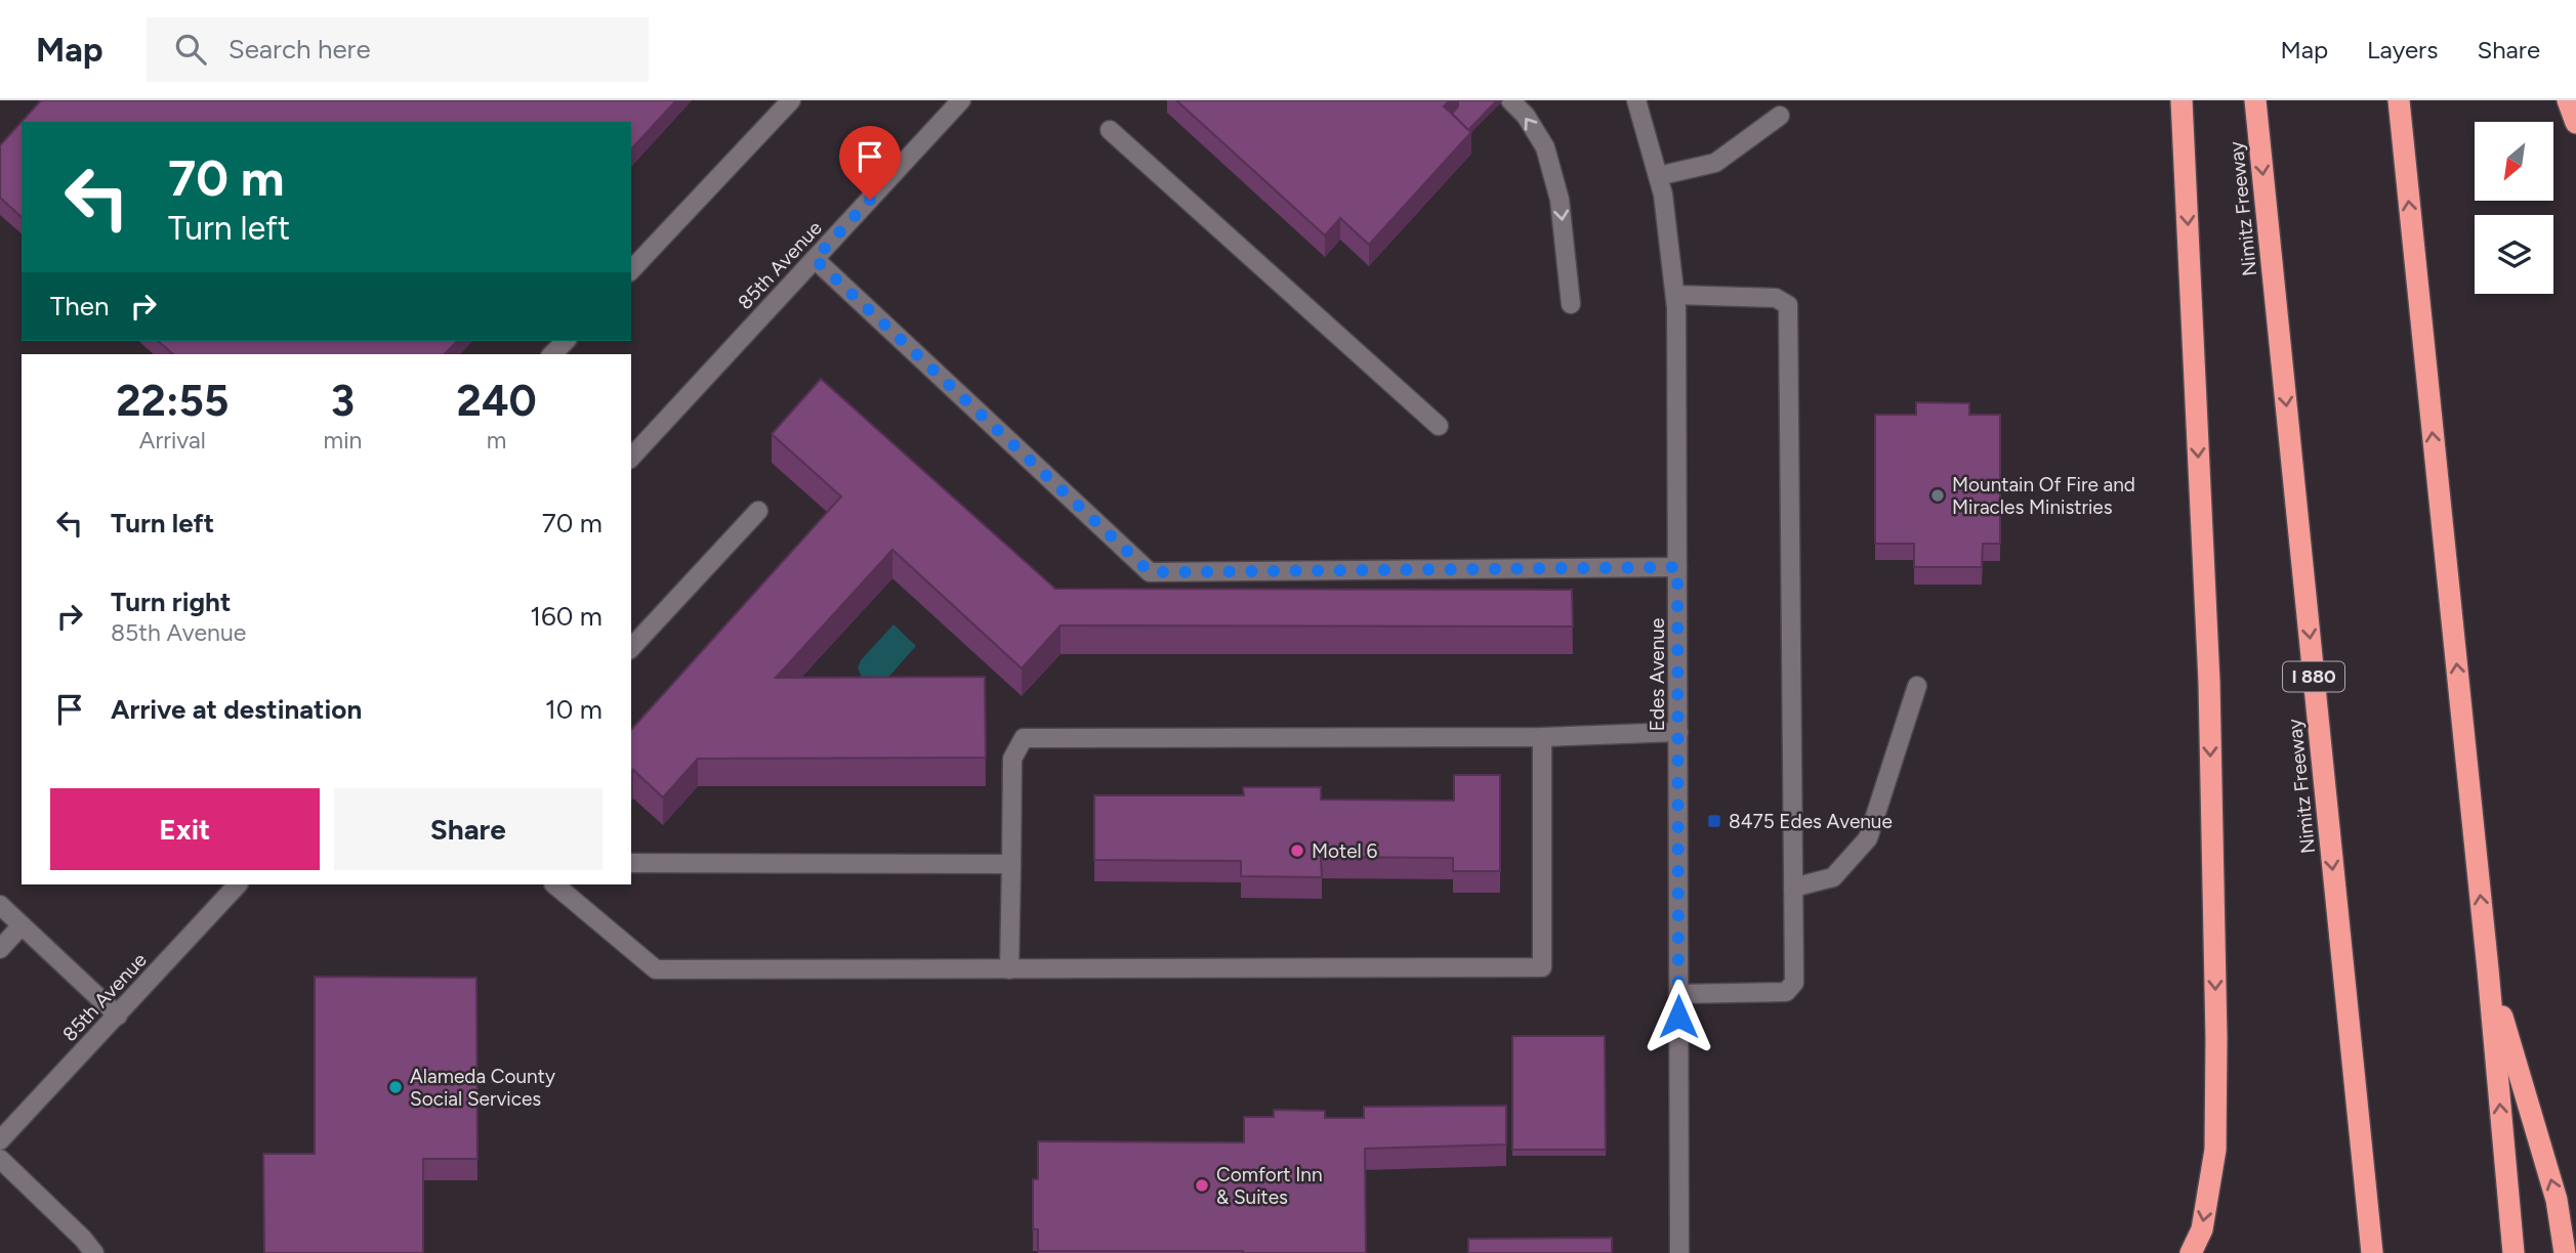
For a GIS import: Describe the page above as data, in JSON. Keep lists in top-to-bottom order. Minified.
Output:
{"streets":{"highway":["Nimitz Freeway","I 880"],"street":["85th Avenue","Edes Avenue"]},"places":{"other":["Mountain Of Fire and Miracles Ministries","Motel 6","Alameda County Social Services","Comfort Inn & Suites"],"transit":["8475 Edes Avenue"]},"north":"bottom left","page":{"header":"Map","search":"Search here","nav":["Map","Layers","Share"],"turn":["70 m","Turn left"],"then":"Then","eta":["22:55","Arrival","3","min","240","m"],"list":[{"name":"Turn left","value":"70 m"},{"name":"Turn right","note":"85th Avenue","value":"160 m"},{"name":"Arrive at destination","value":"10 m"}],"buttons":["Exit","Share"]}}
